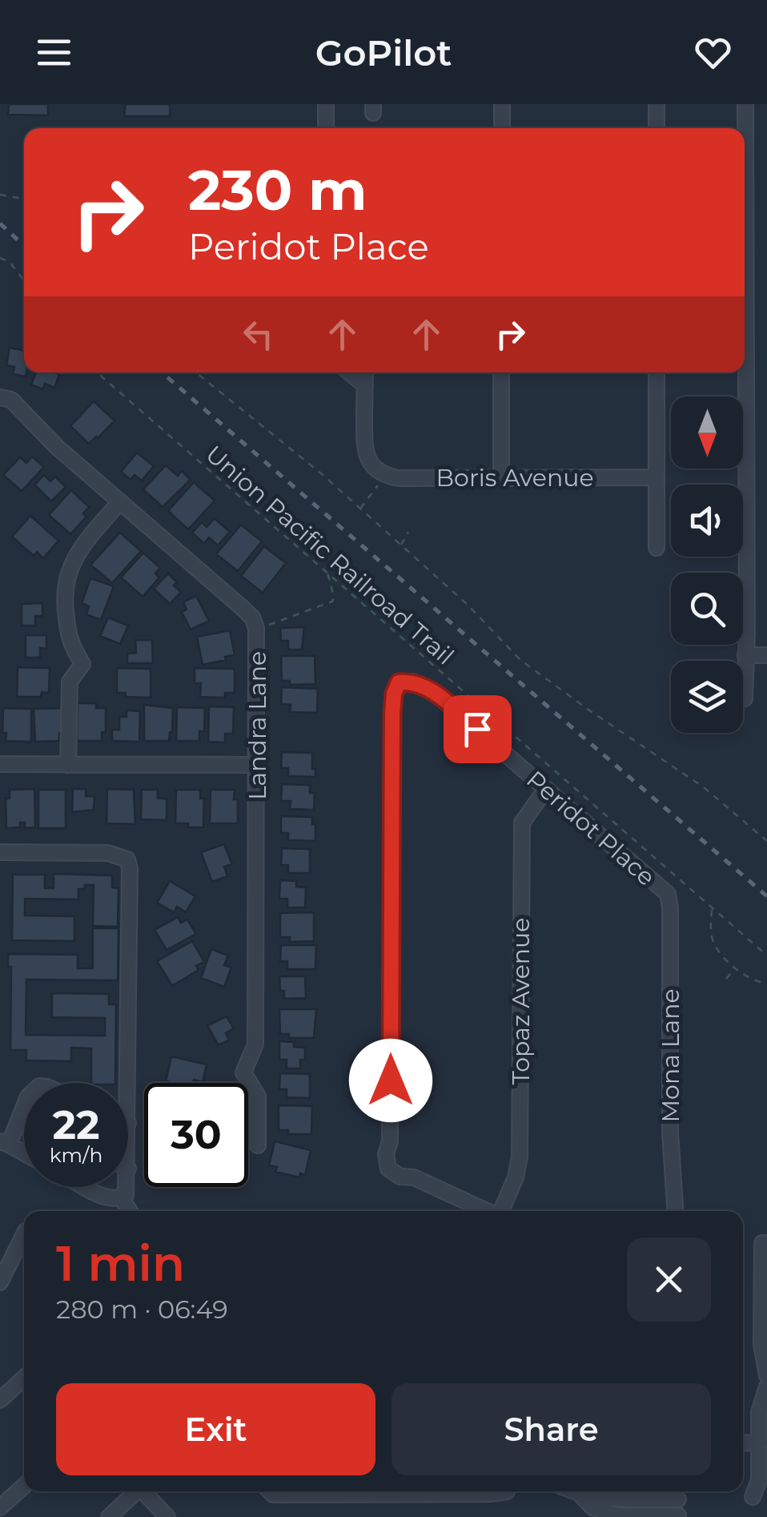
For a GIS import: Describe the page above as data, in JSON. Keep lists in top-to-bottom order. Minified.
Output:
{"streets":{"street":["Boris Avenue","Landra Lane","Peridot Place","Topaz Avenue","Mona Lane"],"path":["Union Pacific Railroad Trail"]},"crossings":[["Peridot Place","Topaz Avenue"],["Peridot Place","Mona Lane"]],"north":"bottom","page":{"header":"GoPilot","turn":["230 m","Peridot Place"],"speed":"22 km/h","limit":"30","heading":["1 min","280 m · 06:49"],"buttons":["Exit","Share"]}}
